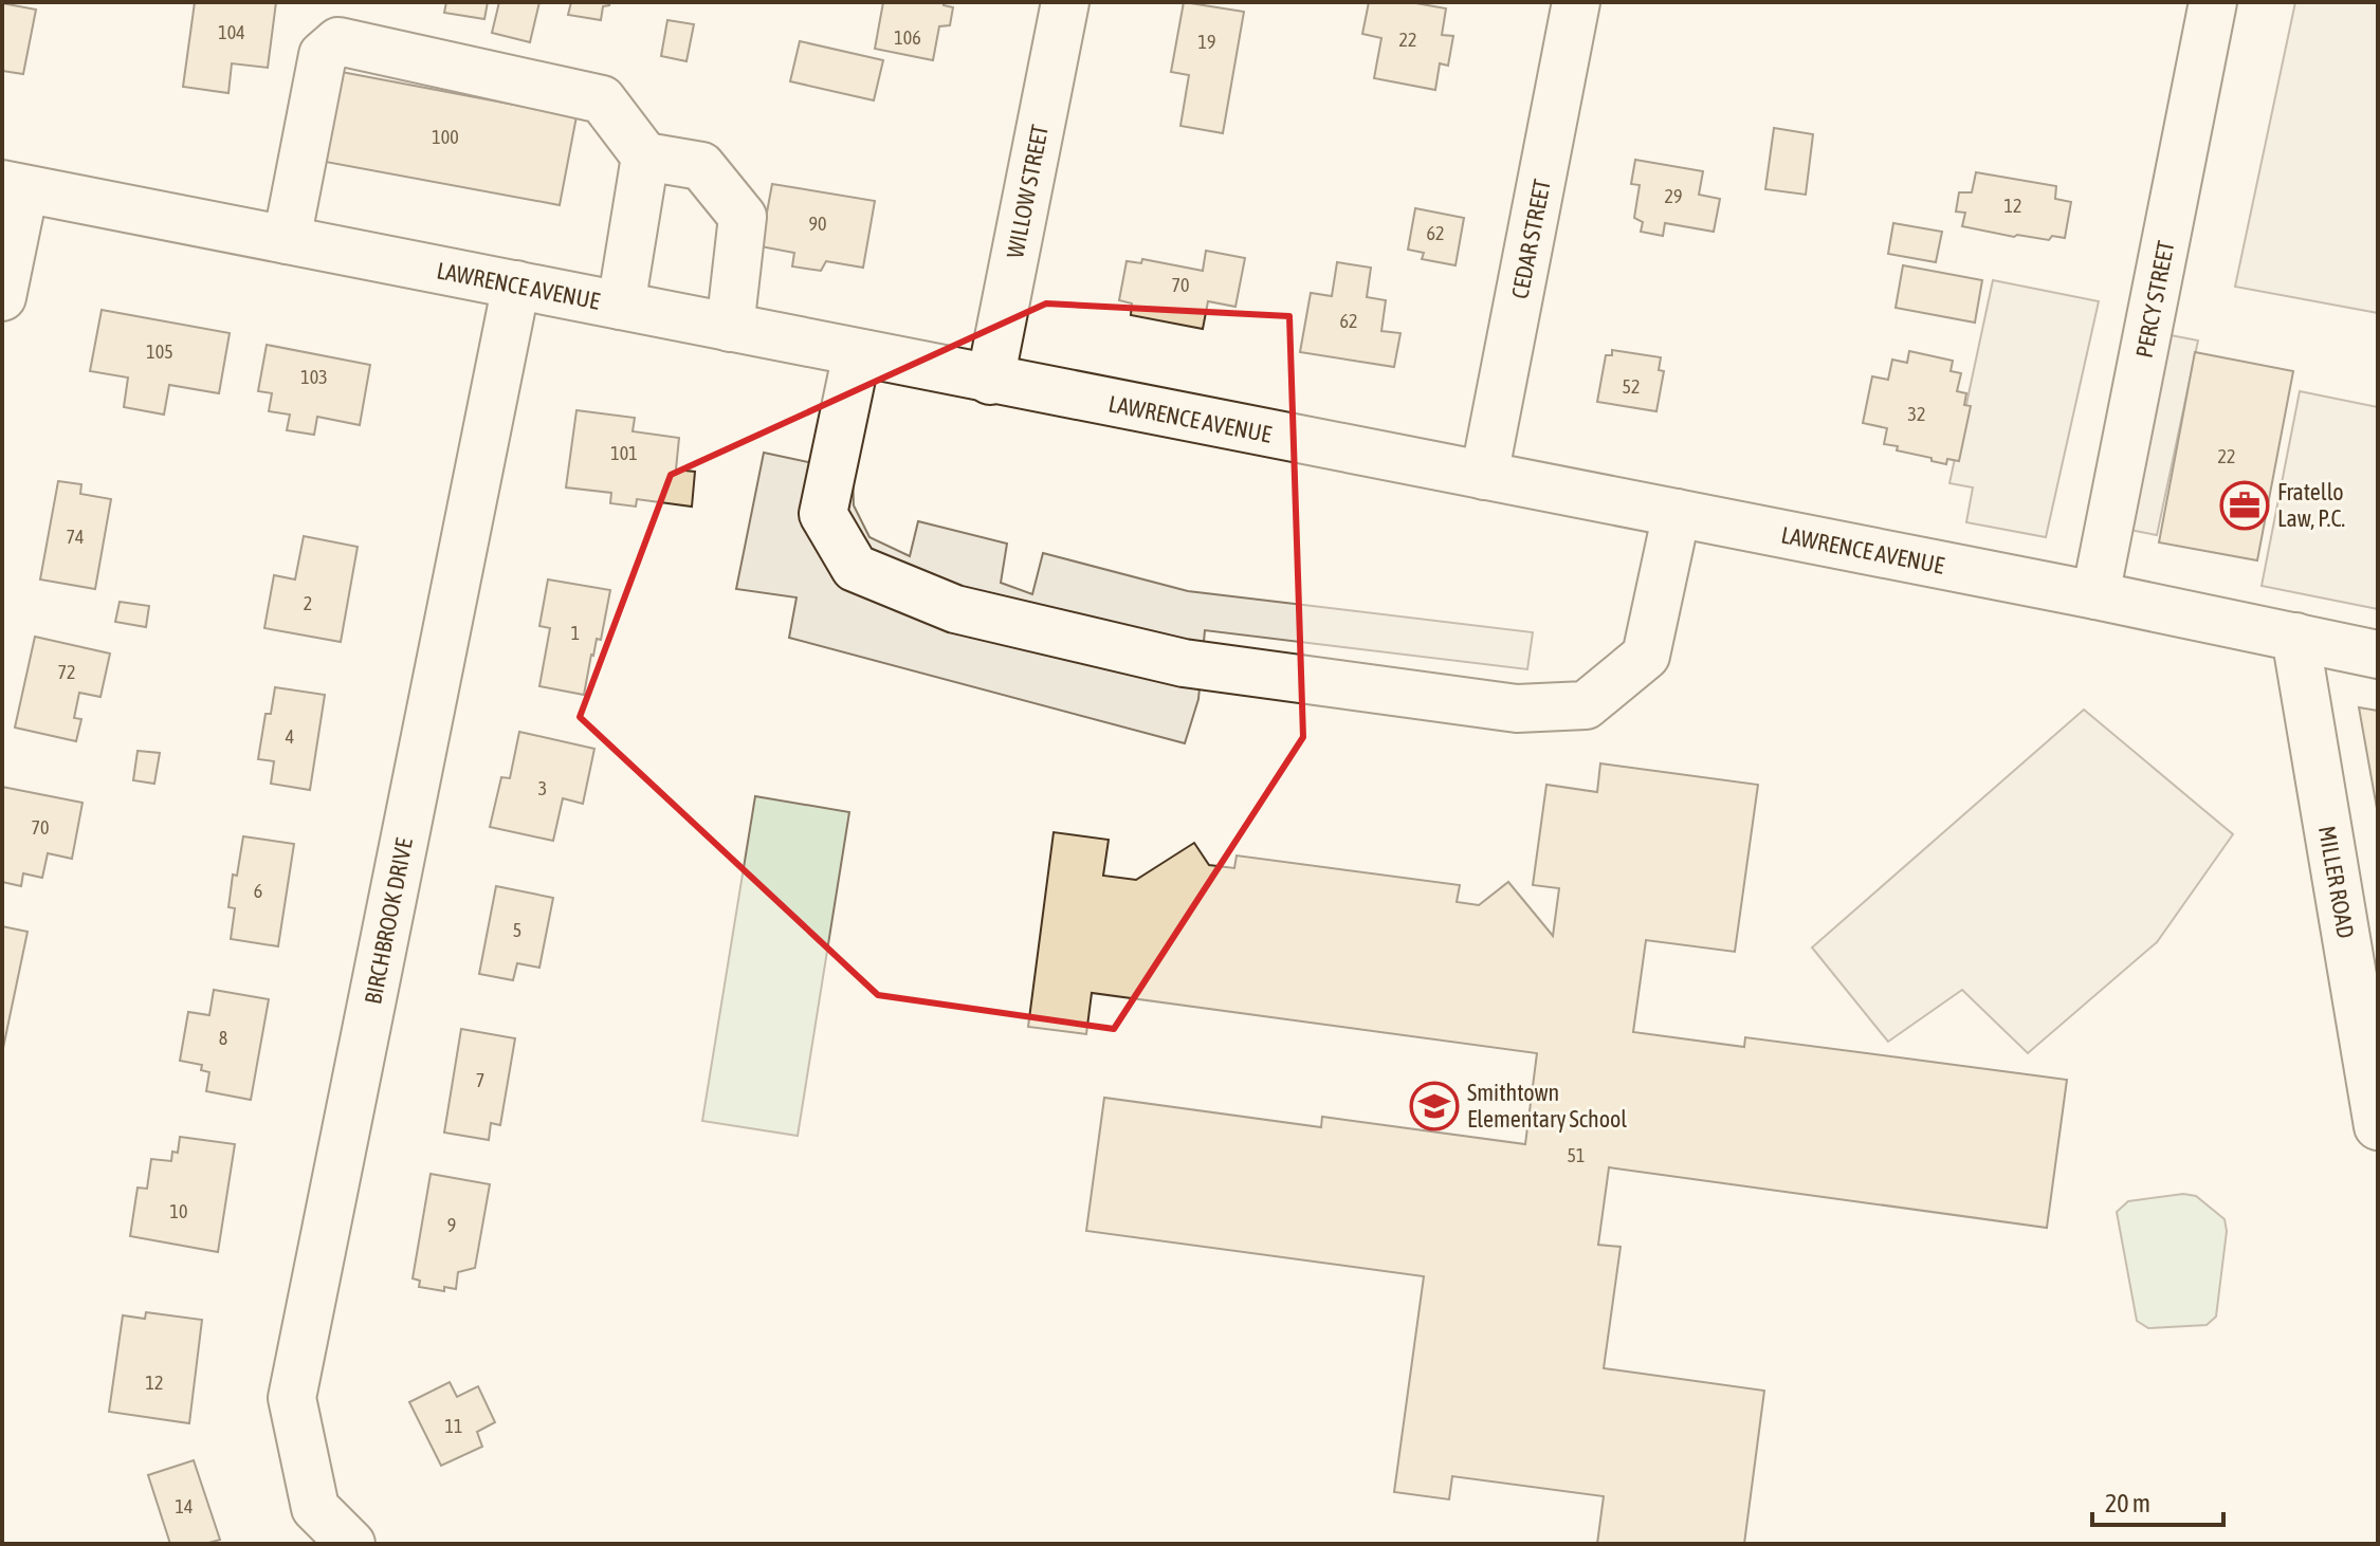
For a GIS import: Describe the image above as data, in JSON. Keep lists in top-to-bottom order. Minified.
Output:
{"streets":{"street":["WILLOW STREET","CEDAR STREET","LAWRENCE AVENUE","PERCY STREET","MILLER ROAD","BIRCHBROOK DRIVE"]},"crossings":[["WILLOW STREET","LAWRENCE AVENUE"],["CEDAR STREET","LAWRENCE AVENUE"],["LAWRENCE AVENUE","PERCY STREET"],["LAWRENCE AVENUE","MILLER ROAD"],["LAWRENCE AVENUE","BIRCHBROOK DRIVE"]],"places":{"office":["Fratello Law, P.C."],"school or university":["Smithtown Elementary School"]},"house_numbers":["104","106","22","19","100","29","12","90","62","70","62","105","103","52","32","101","22","74","2","1","72","4","3","70","6","5","8","7","51","10","9","12","11","14"],"scale_bar":"20 m"}
